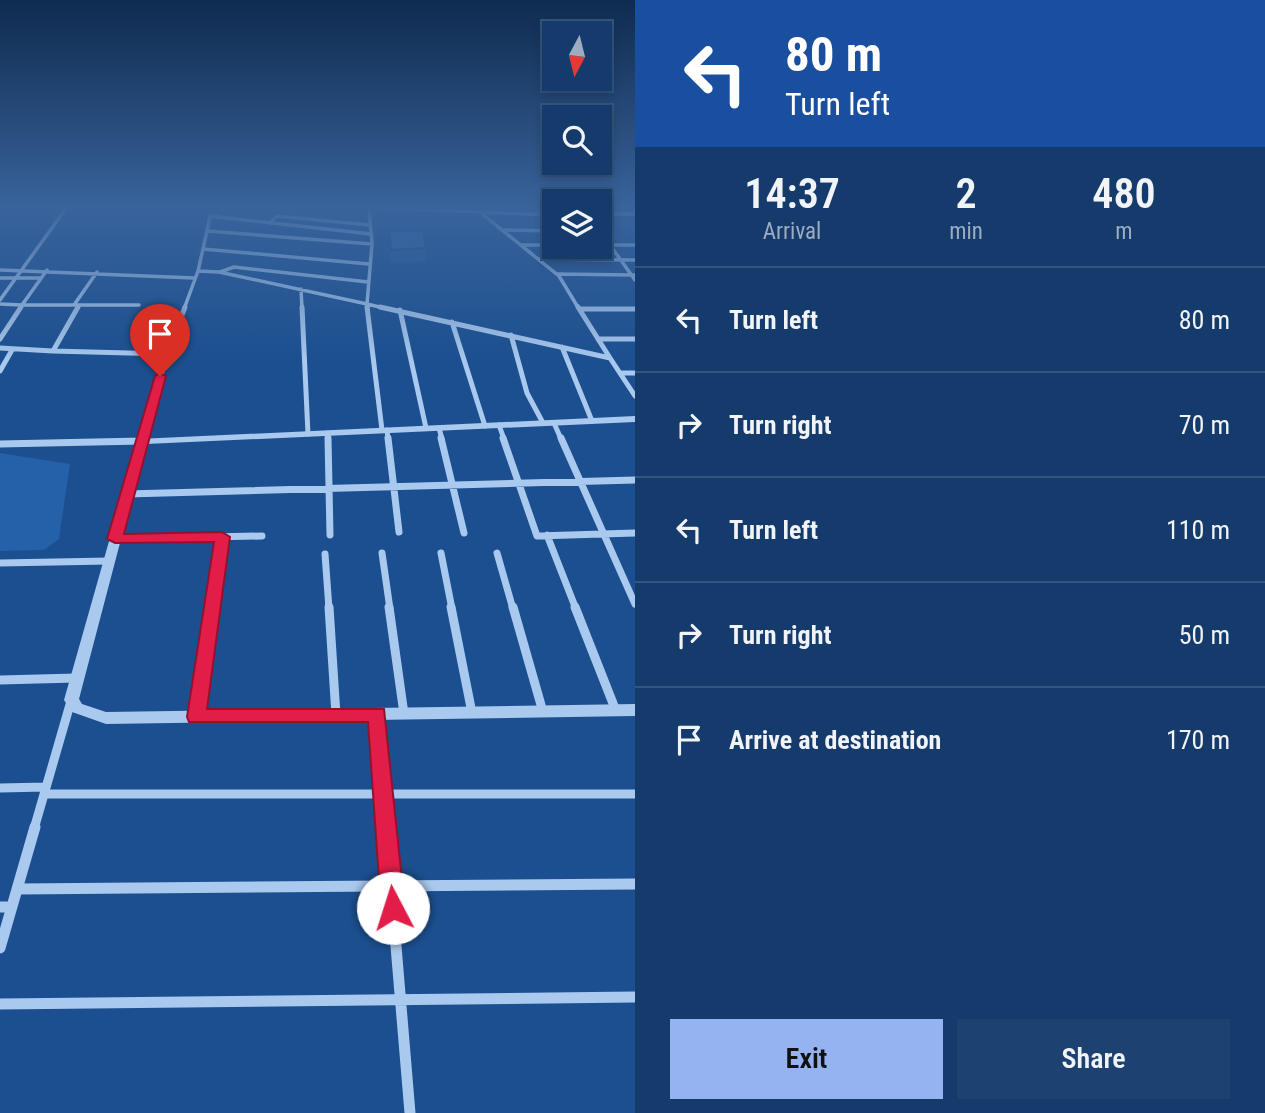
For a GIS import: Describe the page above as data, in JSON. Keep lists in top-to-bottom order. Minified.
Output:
{"north":"bottom","page":{"turn":["80 m","Turn left"],"eta":["14:37","Arrival","2","min","480","m"],"list":[{"name":"Turn left","value":"80 m"},{"name":"Turn right","value":"70 m"},{"name":"Turn left","value":"110 m"},{"name":"Turn right","value":"50 m"},{"name":"Arrive at destination","value":"170 m"}],"buttons":["Exit","Share"]}}
